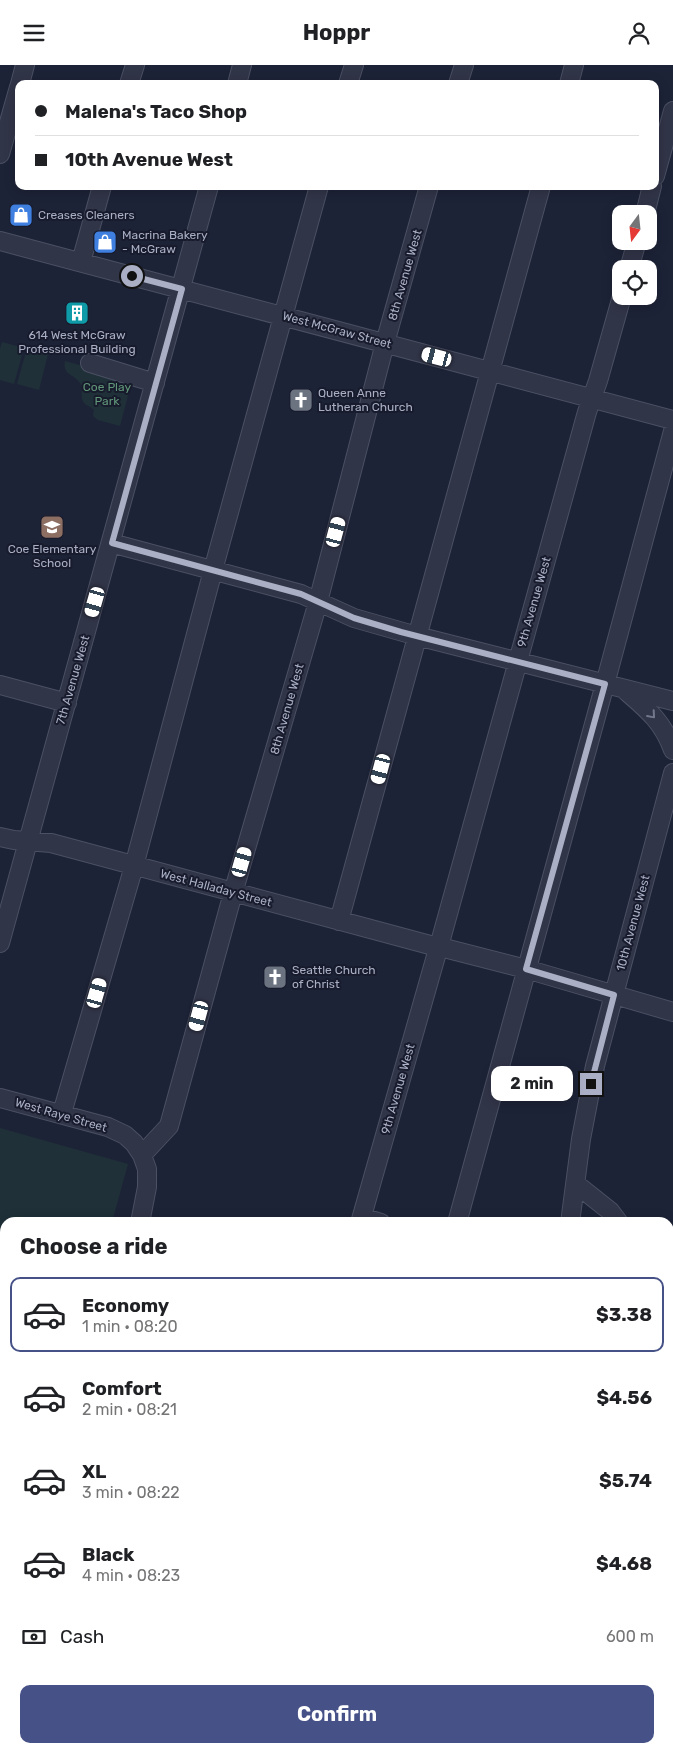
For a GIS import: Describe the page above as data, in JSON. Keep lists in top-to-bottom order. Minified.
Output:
{"streets":{"street":["8th Avenue West","West McGraw Street","9th Avenue West","7th Avenue West","West Halladay Street","10th Avenue West","West Raye Street"]},"crossings":[["8th Avenue West","West McGraw Street"],["8th Avenue West","West Halladay Street"],["8th Avenue West","West Raye Street"],["West McGraw Street","9th Avenue West"],["West McGraw Street","7th Avenue West"],["9th Avenue West","West Halladay Street"],["7th Avenue West","West Halladay Street"],["West Halladay Street","10th Avenue West"]],"parks":["Coe Play Park"],"places":{"shop":["Creases Cleaners","Macrina Bakery - McGraw"],"building":["614 West McGraw Professional Building"],"church":["Queen Anne Lutheran Church","Seattle Church of Christ"],"school or university":["Coe Elementary School"]},"north":"bottom","page":{"header":"Hoppr","banner":["Malena's Taco Shop","10th Avenue West"],"bubble":"2 min","heading":"Choose a ride","list":[{"name":"Economy","note":"1 min · 08:20","value":"$3.38"},{"name":"Comfort","note":"2 min · 08:21","value":"$4.56"},{"name":"XL","note":"3 min · 08:22","value":"$5.74"},{"name":"Black","note":"4 min · 08:23","value":"$4.68"}],"pay":["Cash","600 m"],"buttons":"Confirm"}}
